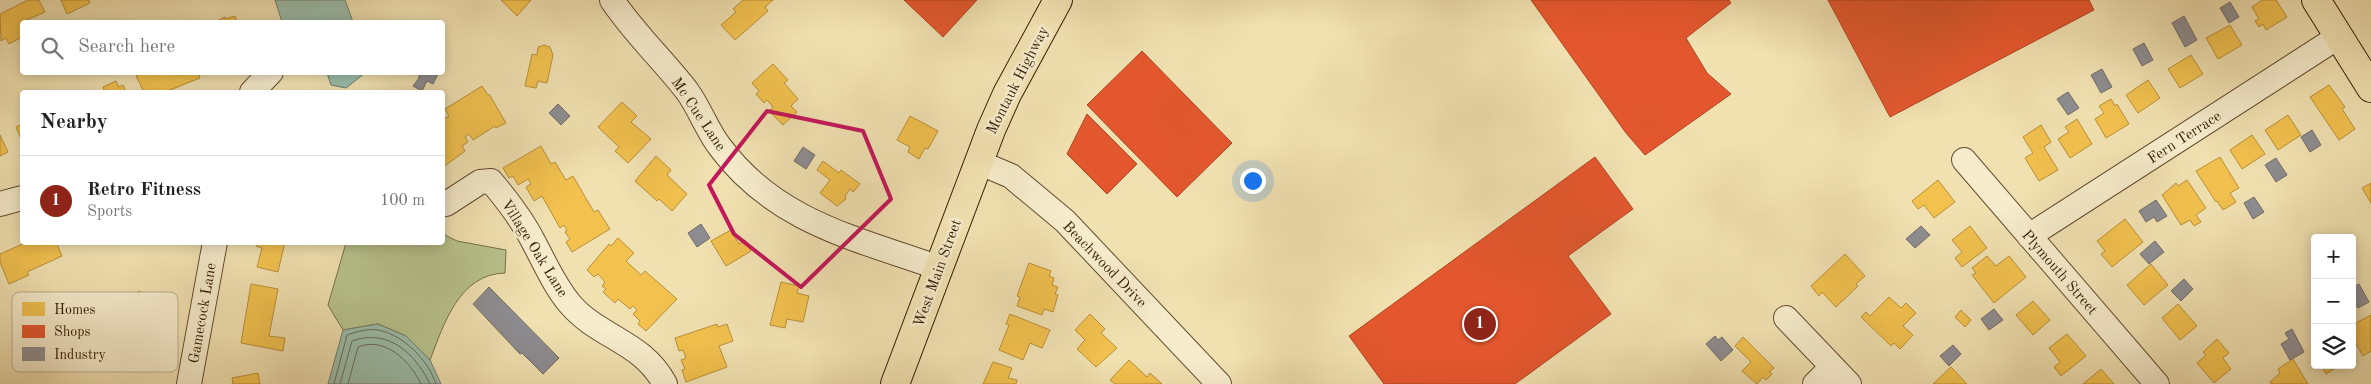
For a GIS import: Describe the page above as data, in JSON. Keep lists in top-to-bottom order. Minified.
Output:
{"streets":{"main road":["Montauk Highway","West Main Street"],"street":["Mc Cue Lane","Fern Terrace","Village Oak Lane","Beachwood Drive","Plymouth Street","Gamecock Lane"]},"crossings":[["Montauk Highway","Beachwood Drive"],["Montauk Highway","West Main Street"],["Mc Cue Lane","West Main Street"],["Fern Terrace","Plymouth Street"],["Beachwood Drive","West Main Street"]],"legend":["Homes","Shops","Industry"],"page":{"search":"Search here","heading":"Nearby","list":[{"mark":"1","name":"Retro Fitness","note":"Sports","value":"100 m"}],"map_buttons":["+","−"],"pins":"1"}}
